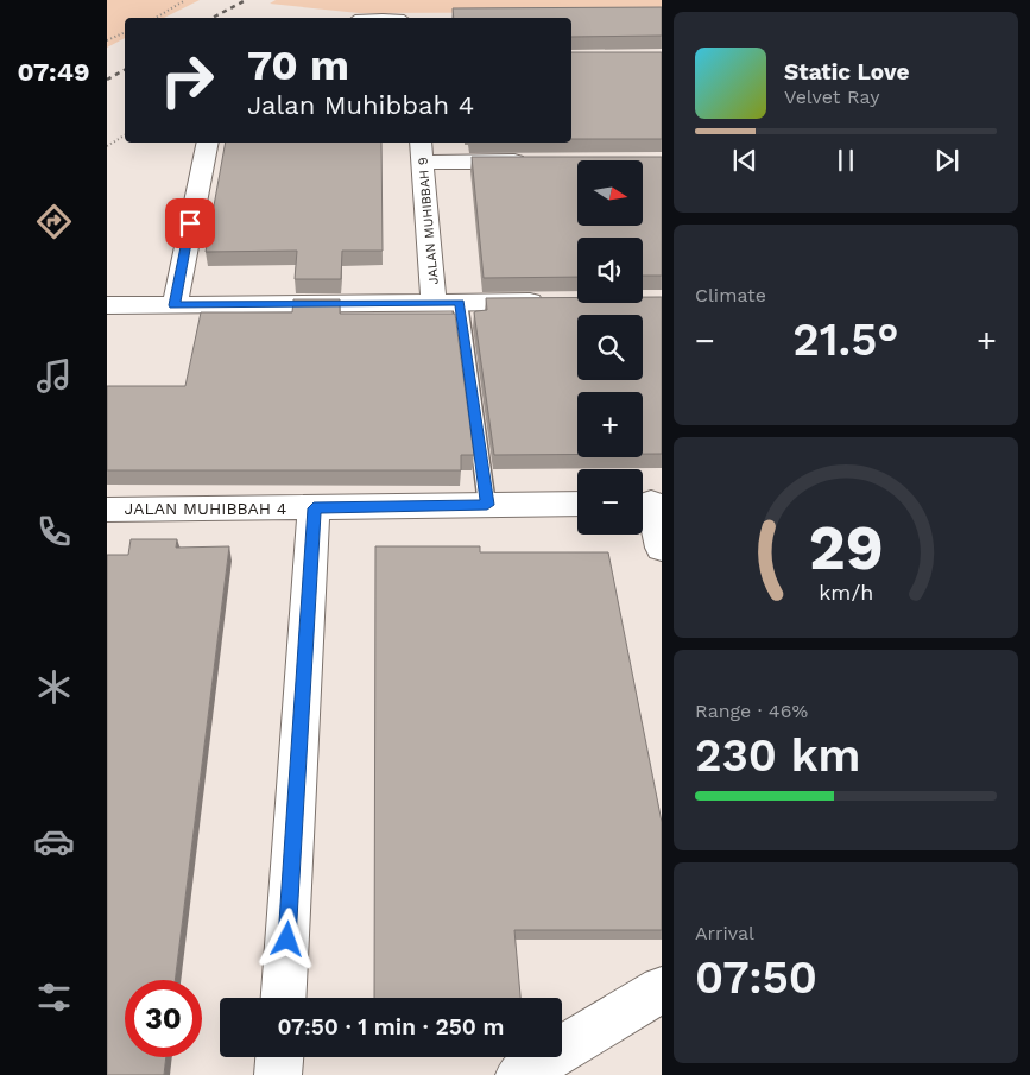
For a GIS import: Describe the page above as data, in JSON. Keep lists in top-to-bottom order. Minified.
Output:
{"streets":{"street":["JALAN MUHIBBAH 9","JALAN MUHIBBAH 4"]},"north":"right","page":{"tabs":"07:49","turn":["70 m","Jalan Muhibbah 4"],"song":["Static Love","Velvet Ray"],"map_buttons":["+","−"],"tile":["Climate",["Range · 46%","230 km"],["Arrival","07:50"]],"heat":["−","21.5°","+"],"limit":"30","trip":"07:50 · 1 min · 250 m","gauge":["29","km/h"]}}
